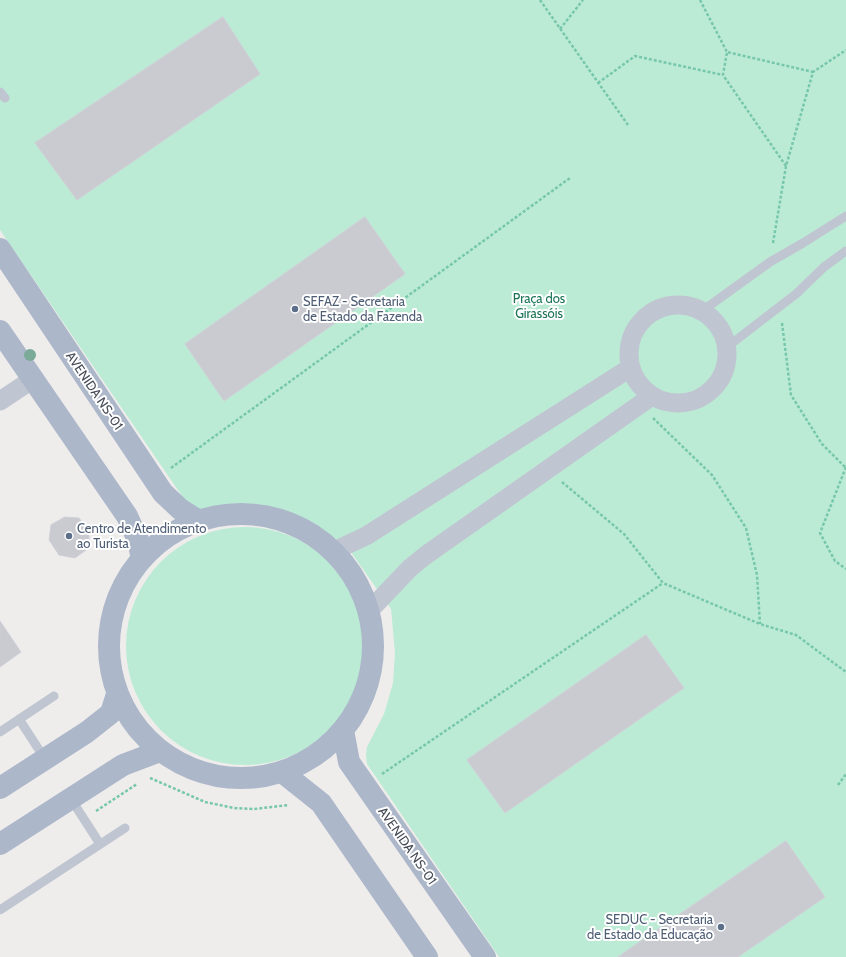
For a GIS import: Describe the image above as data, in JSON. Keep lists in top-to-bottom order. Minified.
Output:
{"streets":{"main road":["AVENIDA NS-01"]},"parks":["Praça dos Girassóis"],"places":["SEFAZ - Secretaria de Estado da Fazenda","Centro de Atendimento ao Turista","SEDUC - Secretaria de Estado da Educação"]}
